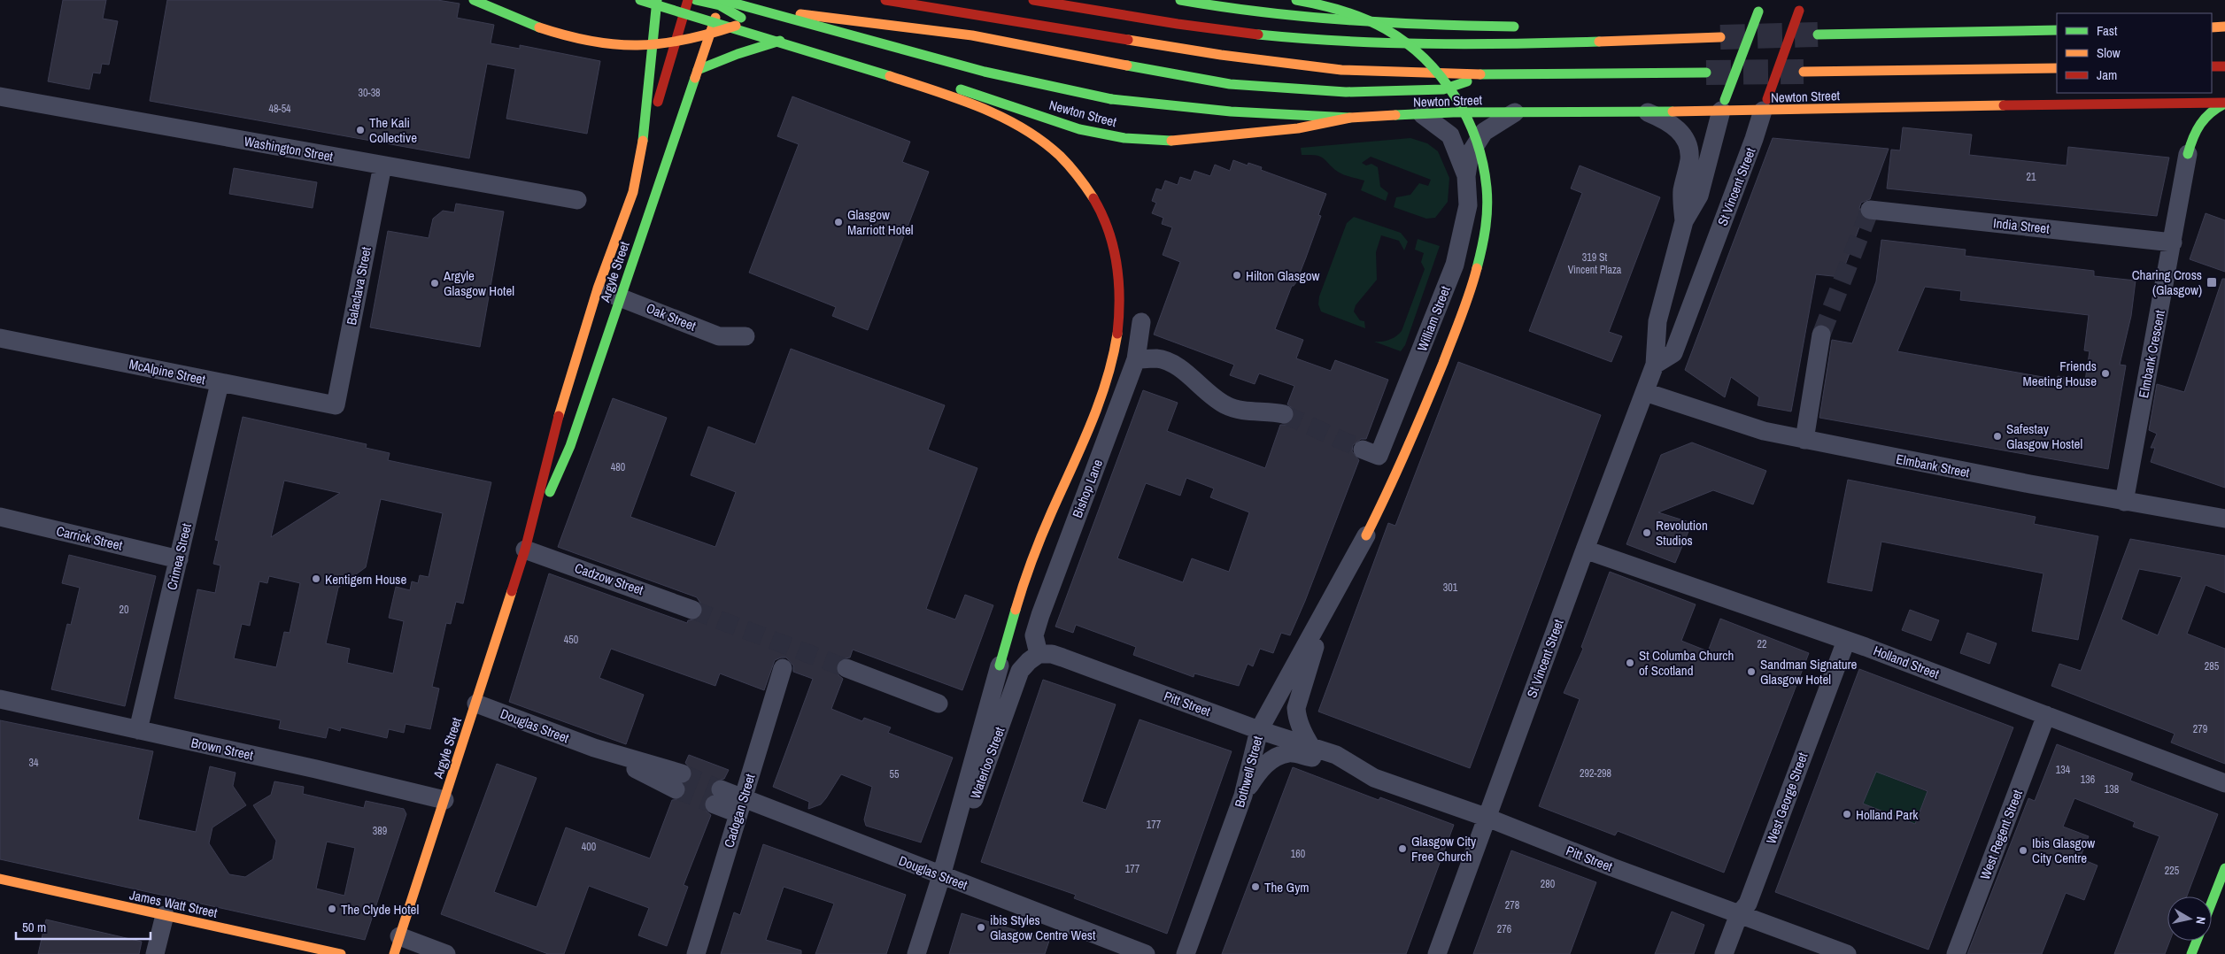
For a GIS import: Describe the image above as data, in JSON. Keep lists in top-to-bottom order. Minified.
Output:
{"streets":{"main road":["Newton Street","St Vincent Street","Argyle Street","James Watt Street"],"street":["Washington Street","India Street","Balaclava Street","Oak Street","William Street","Elmbank Crescent","McAlpine Street","Elmbank Street","Bishop Lane","Carrick Street","Crimea Street","Cadzow Street","Holland Street","Pitt Street","Douglas Street","Brown Street","Waterloo Street","Bothwell Street","West George Street","Cadogan Street","West Regent Street"]},"crossings":[["Newton Street","St Vincent Street"],["Newton Street","Argyle Street"],["Newton Street","William Street"],["Washington Street","Balaclava Street"],["St Vincent Street","Elmbank Street"],["St Vincent Street","Holland Street"],["St Vincent Street","Pitt Street"],["India Street","Elmbank Crescent"],["Argyle Street","Oak Street"],["Argyle Street","Cadzow Street"],["Argyle Street","Douglas Street"],["Argyle Street","Brown Street"],["Balaclava Street","McAlpine Street"],["Elmbank Crescent","Elmbank Street"],["McAlpine Street","Crimea Street"],["Bishop Lane","Pitt Street"],["Bishop Lane","Waterloo Street"],["Carrick Street","Crimea Street"],["Crimea Street","Brown Street"],["Holland Street","West George Street"],["Holland Street","West Regent Street"],["Pitt Street","Waterloo Street"],["Pitt Street","Bothwell Street"],["Pitt Street","West George Street"],["Douglas Street","Waterloo Street"],["Douglas Street","Cadogan Street"]],"places":{"other":["The Kali Collective","Glasgow Marriott Hotel","Hilton Glasgow","Argyle Glasgow Hotel","Friends Meeting House","Safestay Glasgow Hostel","Revolution Studios","Kentigern House","St Columba Church of Scotland","Sandman Signature Glasgow Hotel","Holland Park","Glasgow City Free Church","Ibis Glasgow City Centre","The Gym","The Clyde Hotel","ibis Styles Glasgow Centre West"],"transit":["Charing Cross (Glasgow)"]},"house_numbers":["30-38","48-54","21","319 St Vincent Plaza","480","301","20","450","22","285","279","34","134","292-298","55","136","138","177","389","400","160","177","225","280","278","276"],"legend":["Fast","Slow","Jam"],"scale_bar":"50 m","north":"right"}
